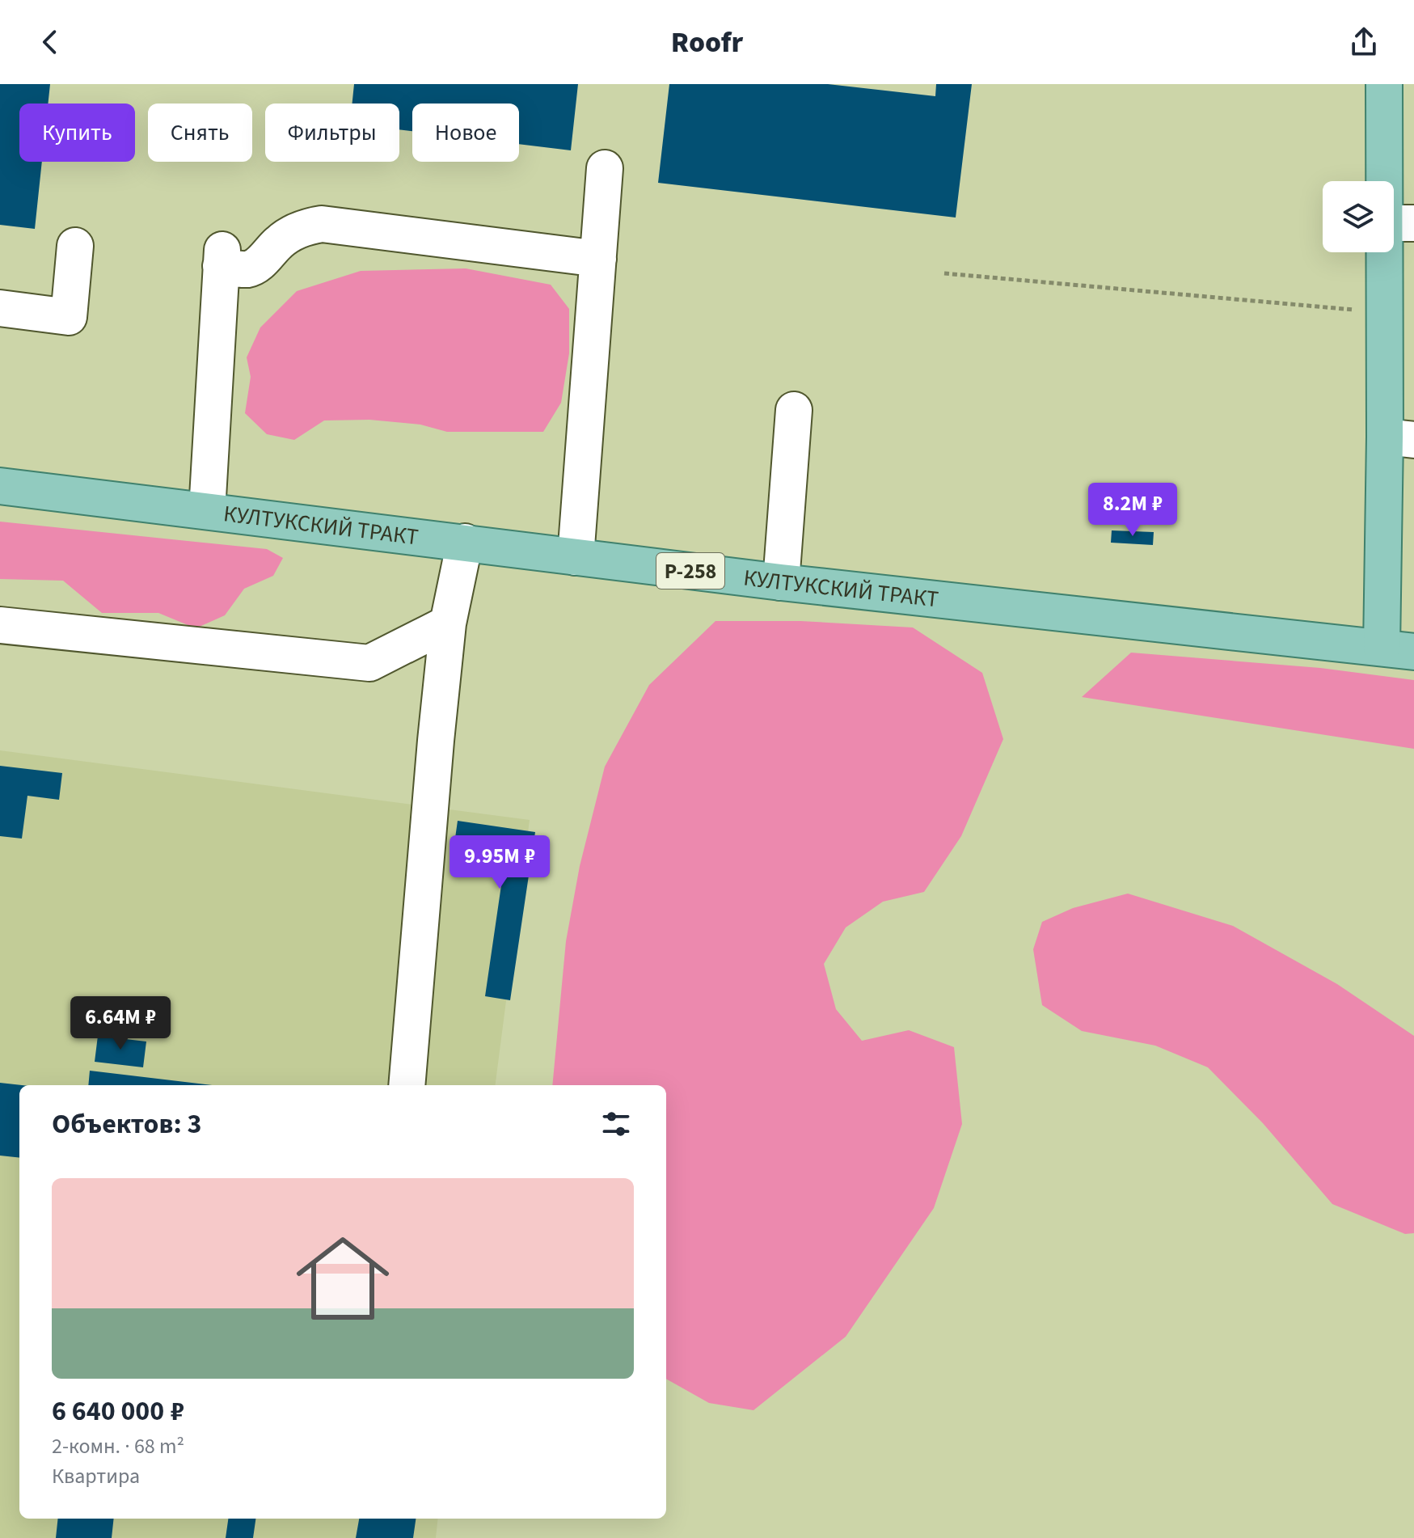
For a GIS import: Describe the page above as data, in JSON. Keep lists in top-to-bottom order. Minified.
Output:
{"streets":{"main road":["КУЛТУКСКИЙ ТРАКТ","Р-258"]},"page":{"header":"Roofr","chip":["Купить","Снять","Фильтры","Новое"],"price":["8.2M ₽","9.95M ₽","6.64M ₽"],"heading":"Объектов: 3","list":[{"name":"6 640 000 ₽","note":"2-комн. · 68 m² · Квартира"}]}}
